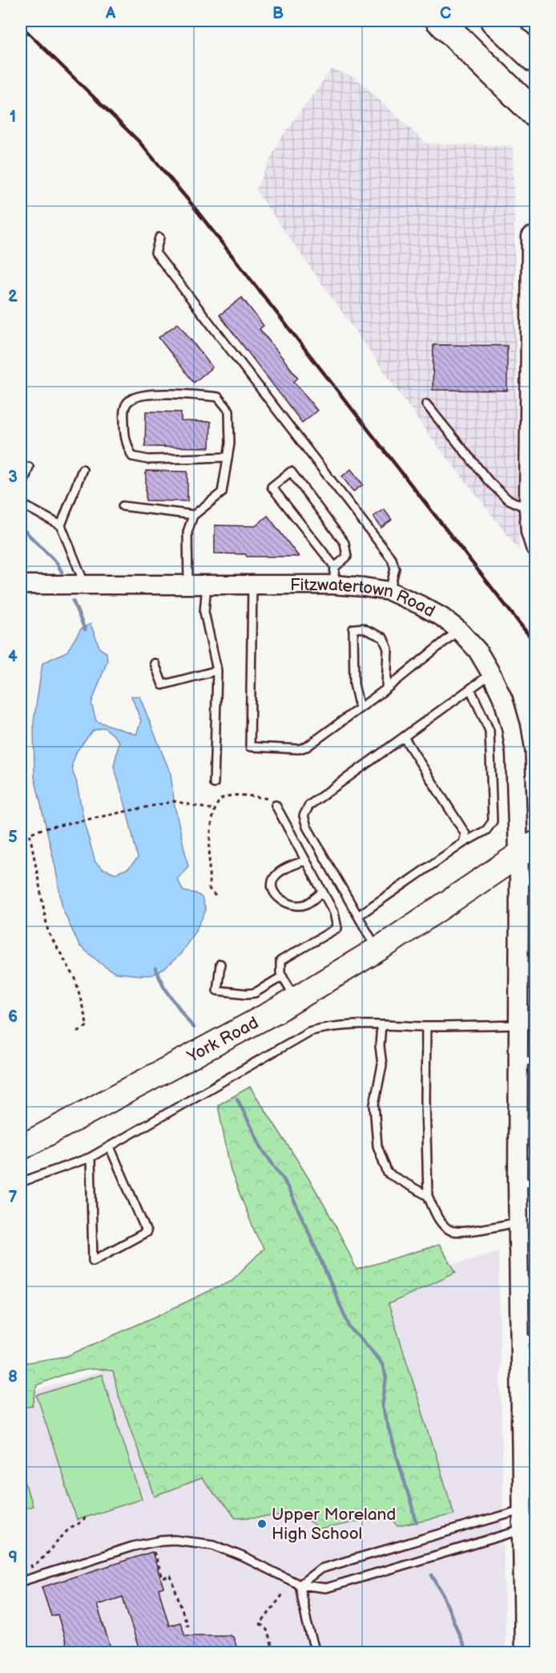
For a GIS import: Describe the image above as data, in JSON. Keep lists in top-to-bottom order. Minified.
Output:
{"streets":{"highway":["York Road"],"street":["Fitzwatertown Road"]},"crossings":[["Fitzwatertown Road","York Road"]],"places":["Upper Moreland High School"],"grid":{"columns":["A","B","C"],"rows":["1","2","3","4","5","6","7","8","9"]}}
